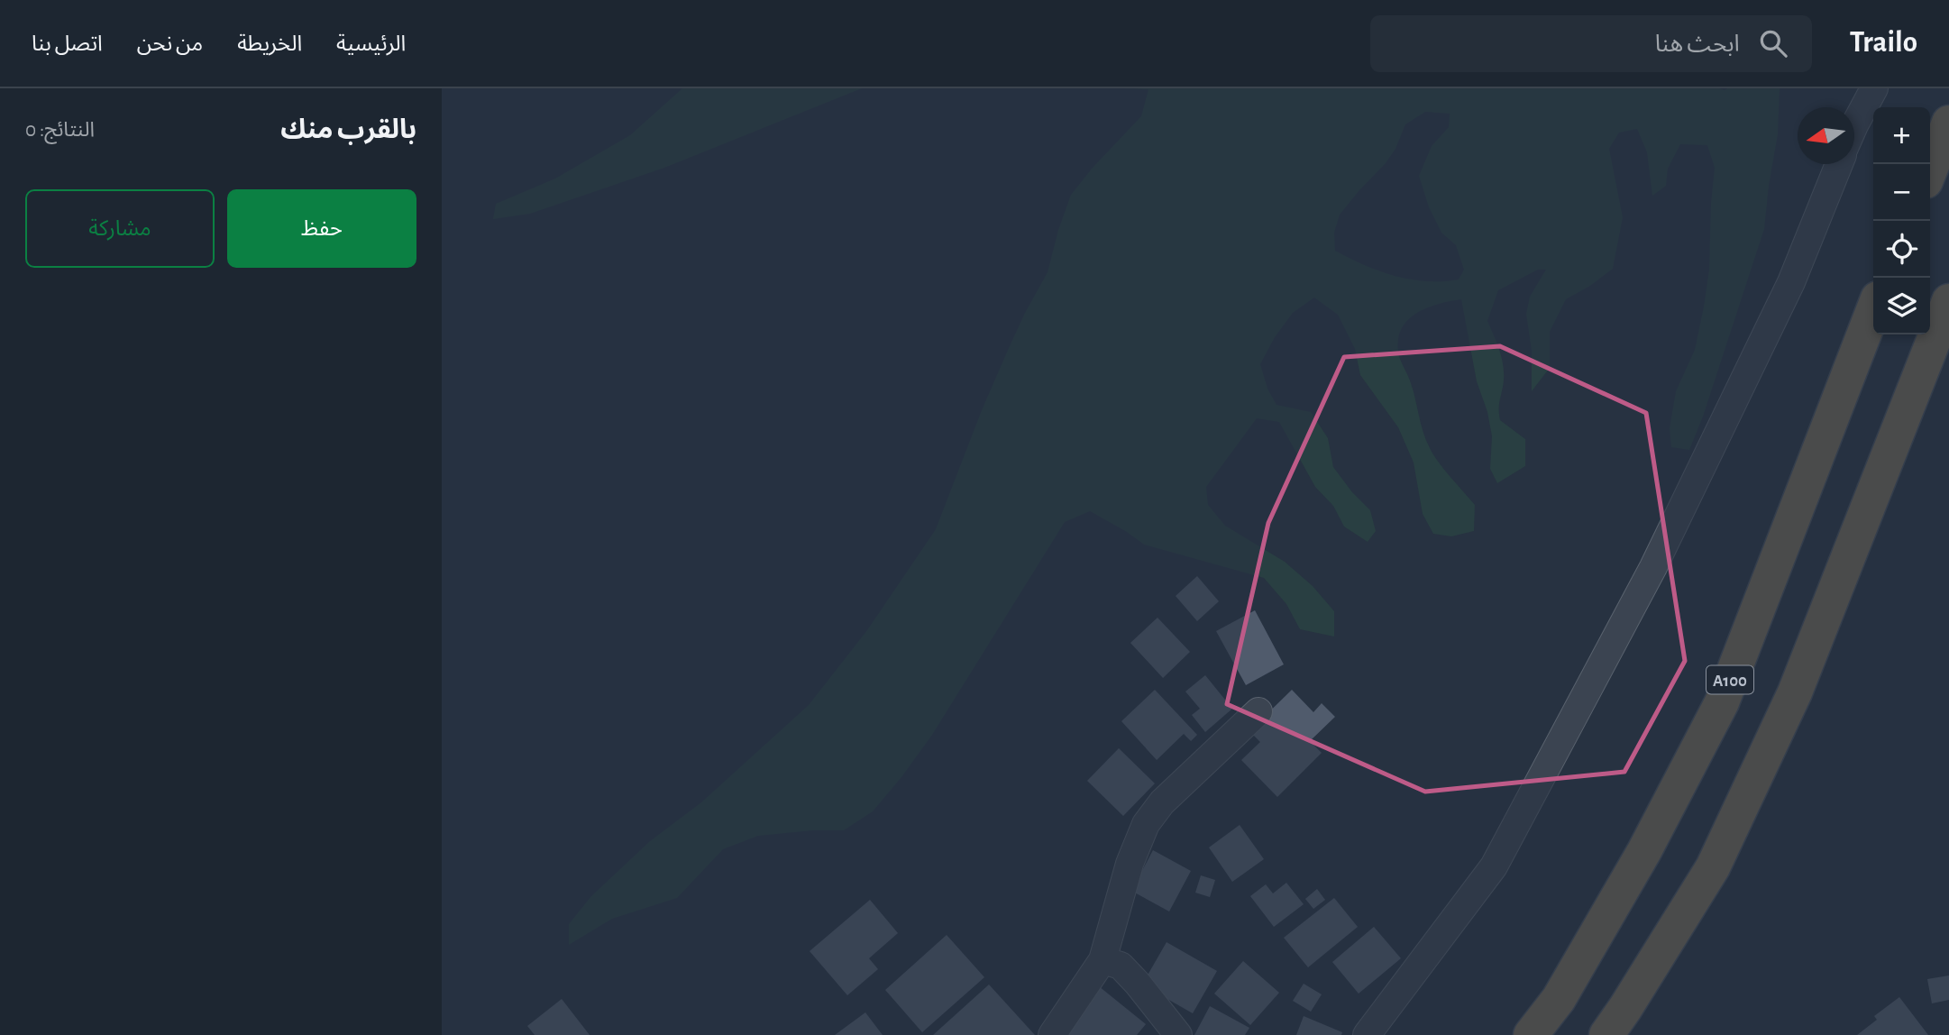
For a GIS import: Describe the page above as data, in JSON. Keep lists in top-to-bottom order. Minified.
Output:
{"streets":{"highway":["A100"]},"north":"left","page":{"header":"Trailo","search":"ابحث هنا","nav":["الرئيسية","الخريطة","من نحن","اتصل بنا"],"heading":["بالقرب منك","النتائج: 0"],"map_buttons":["+","−"],"buttons":["حفظ","مشاركة"]}}
